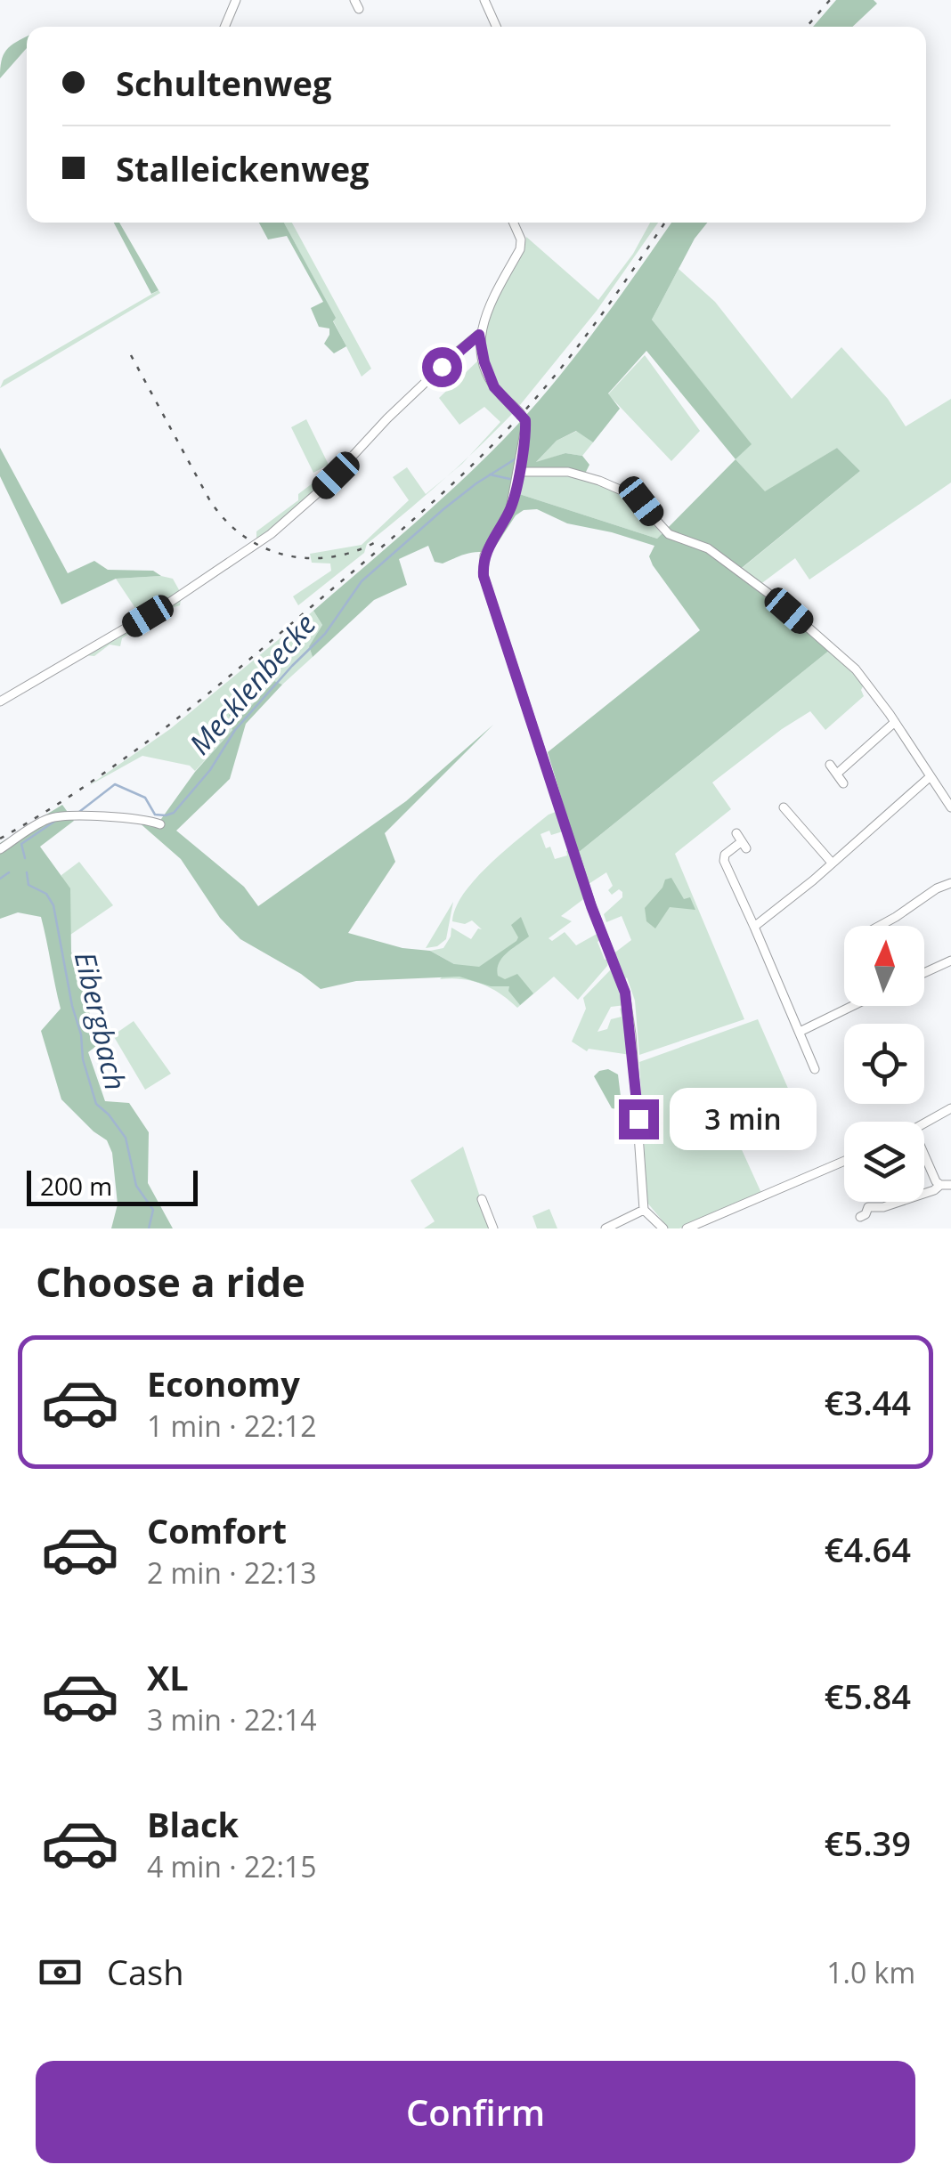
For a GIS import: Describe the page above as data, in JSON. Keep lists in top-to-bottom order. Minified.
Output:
{"water":["Mecklenbecke","Eibergbach"],"scale_bar":"200 m","north":"top","page":{"banner":["Schultenweg","Stalleickenweg"],"bubble":"3 min","scale":"200 m","heading":"Choose a ride","list":[{"name":"Economy","note":"1 min · 22:12","value":"€3.44"},{"name":"Comfort","note":"2 min · 22:13","value":"€4.64"},{"name":"XL","note":"3 min · 22:14","value":"€5.84"},{"name":"Black","note":"4 min · 22:15","value":"€5.39"}],"pay":["Cash","1.0 km"],"buttons":"Confirm"}}
